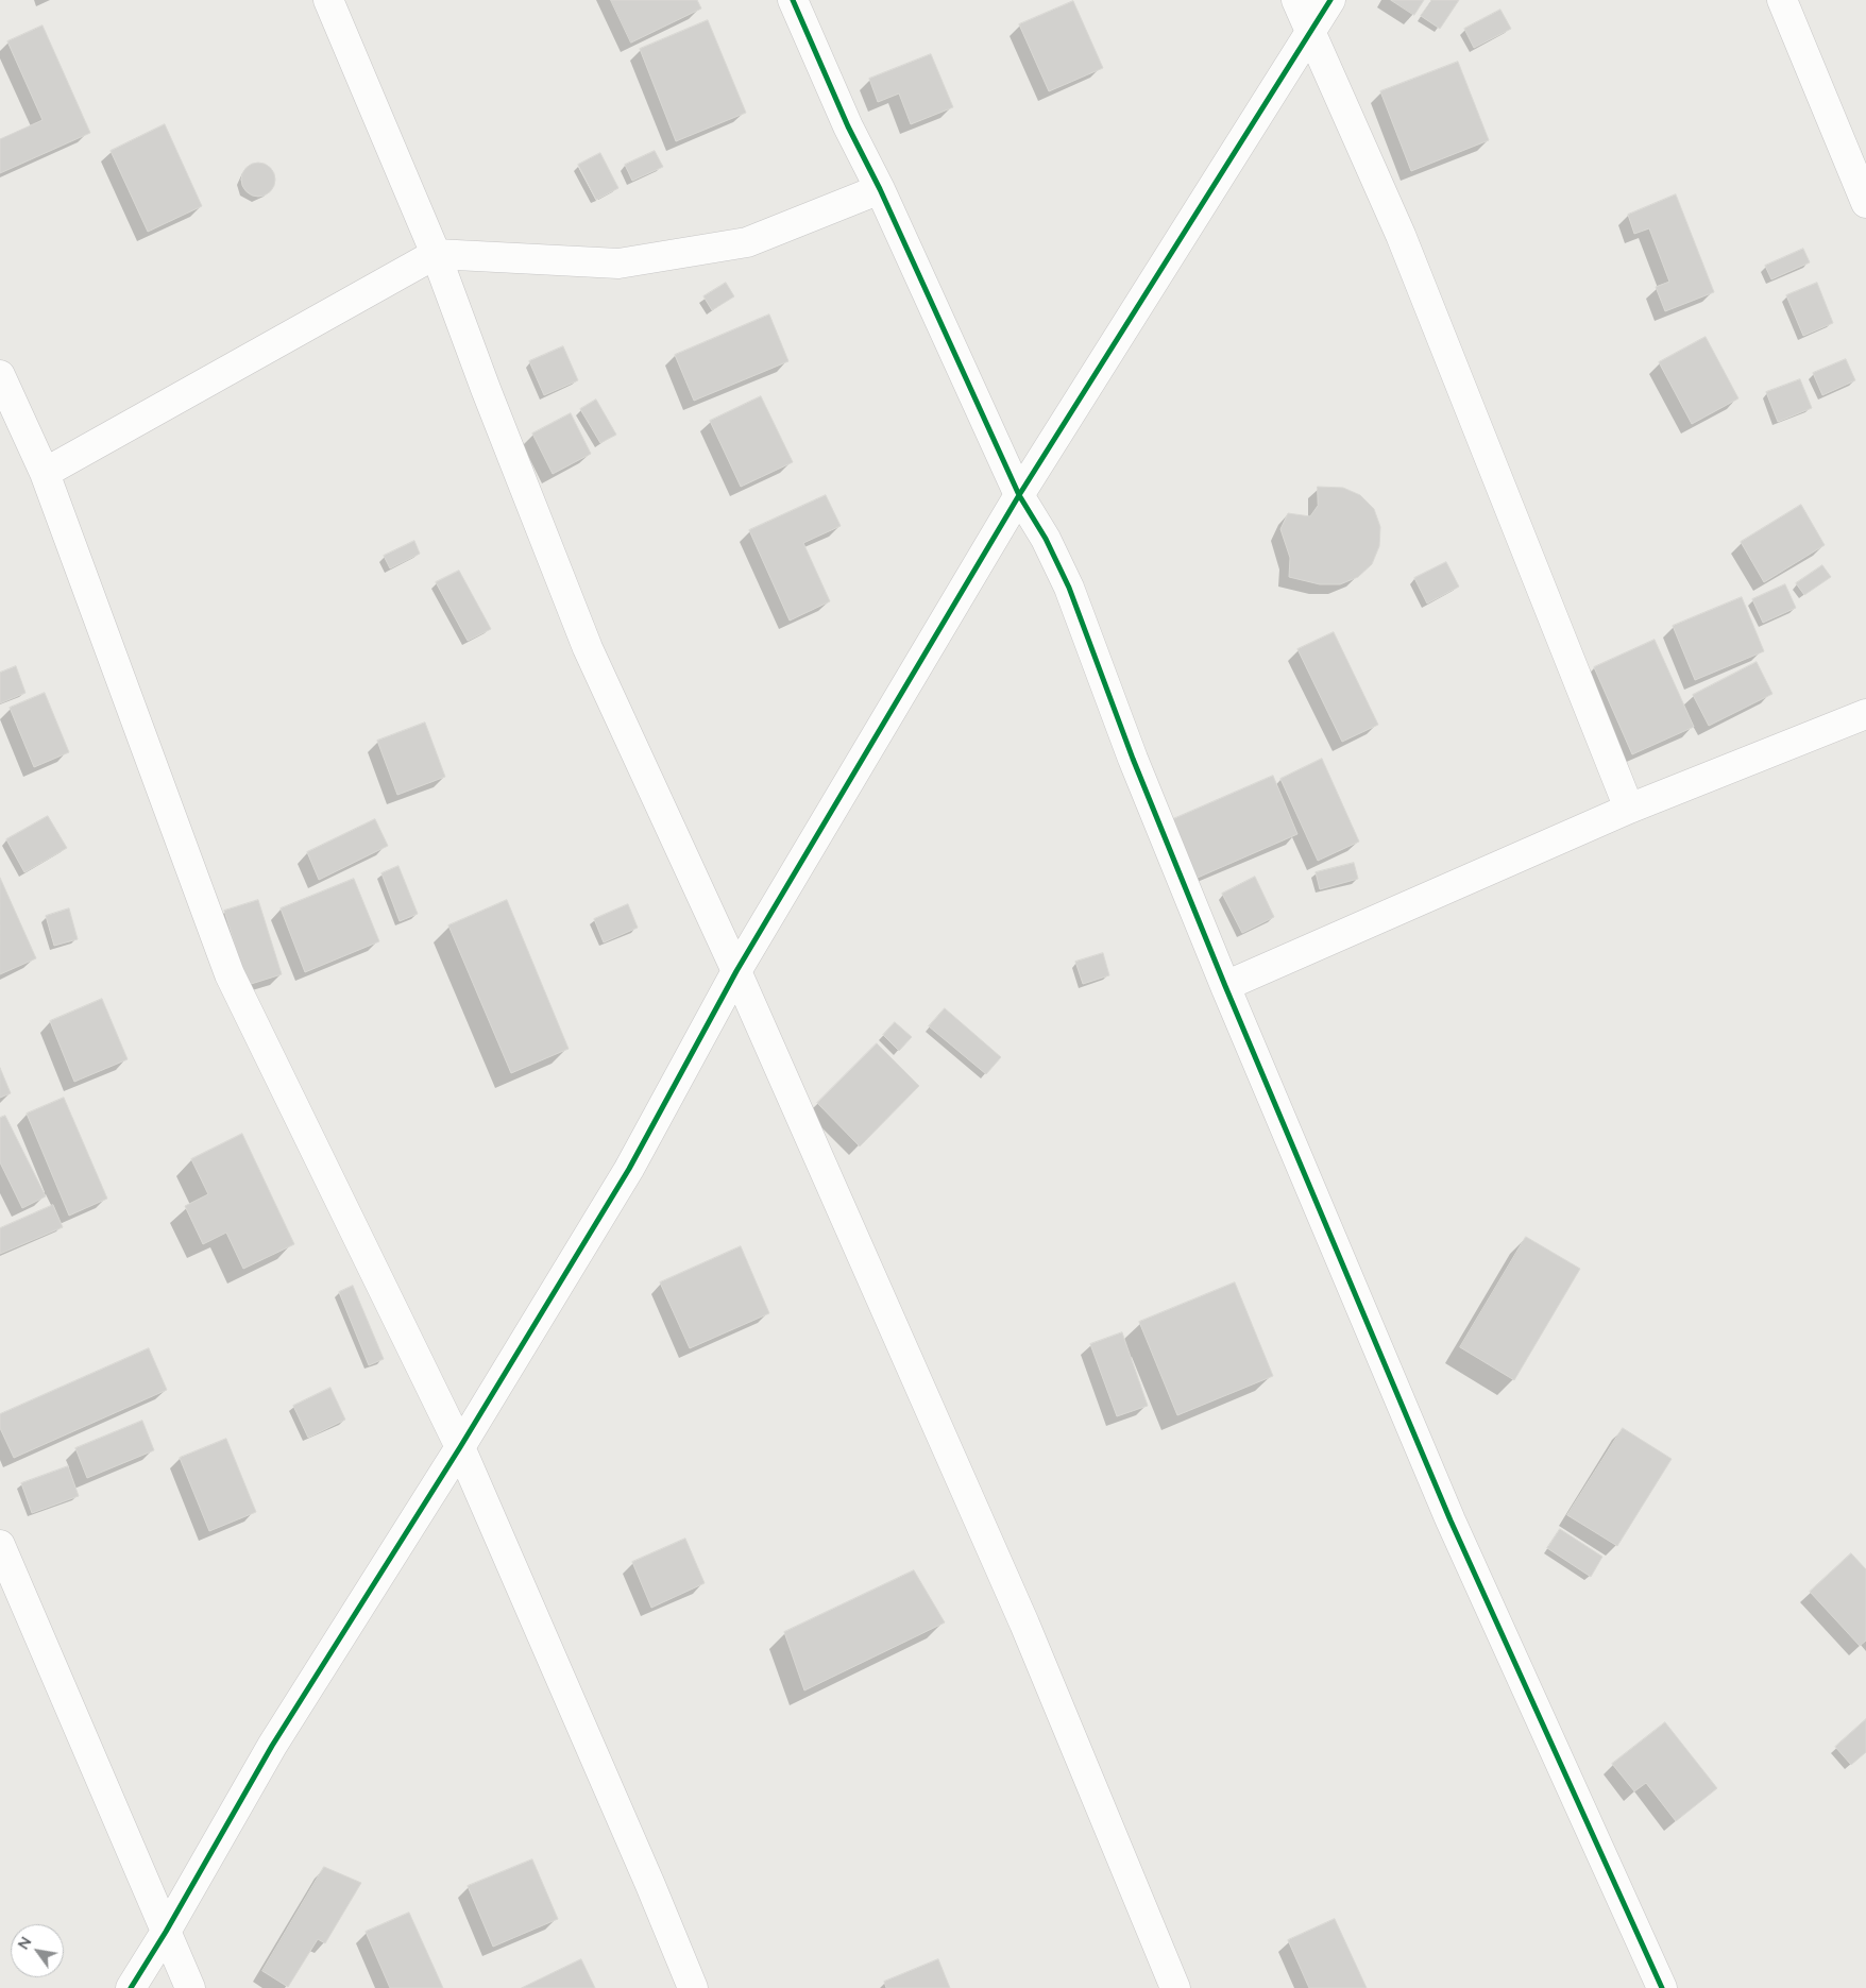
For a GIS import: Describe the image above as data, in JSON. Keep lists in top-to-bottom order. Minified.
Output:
{"north":"top left"}
